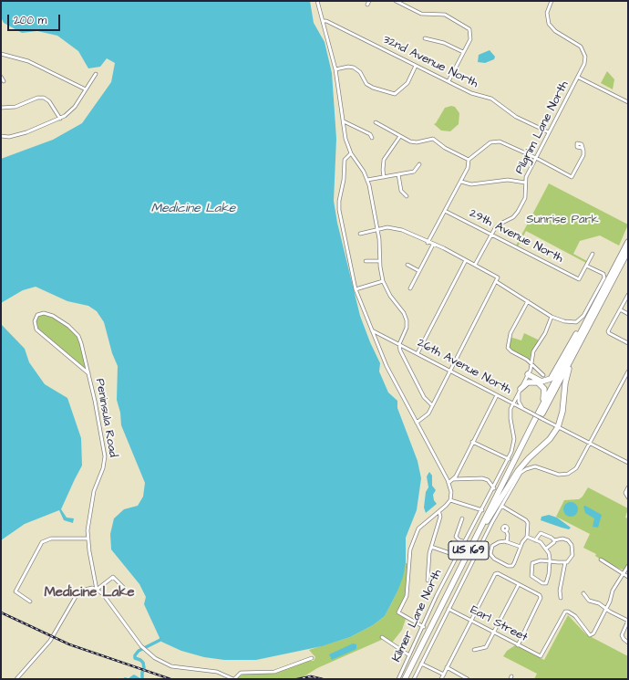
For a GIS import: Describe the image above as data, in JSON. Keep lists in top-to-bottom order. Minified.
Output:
{"streets":{"highway":["US 169"],"street":["32nd Avenue North","Pilgrim Lane North","29th Avenue North","26th Avenue North","Peninsula Road","Kilmer Lane North","Earl Street"]},"crossings":[["32nd Avenue North","Pilgrim Lane North"],["Pilgrim Lane North","29th Avenue North"],["26th Avenue North","Kilmer Lane North"]],"districts":["Medicine Lake"],"water":["Medicine Lake"],"parks":["Sunrise Park"],"scale_bar":"200 m"}
